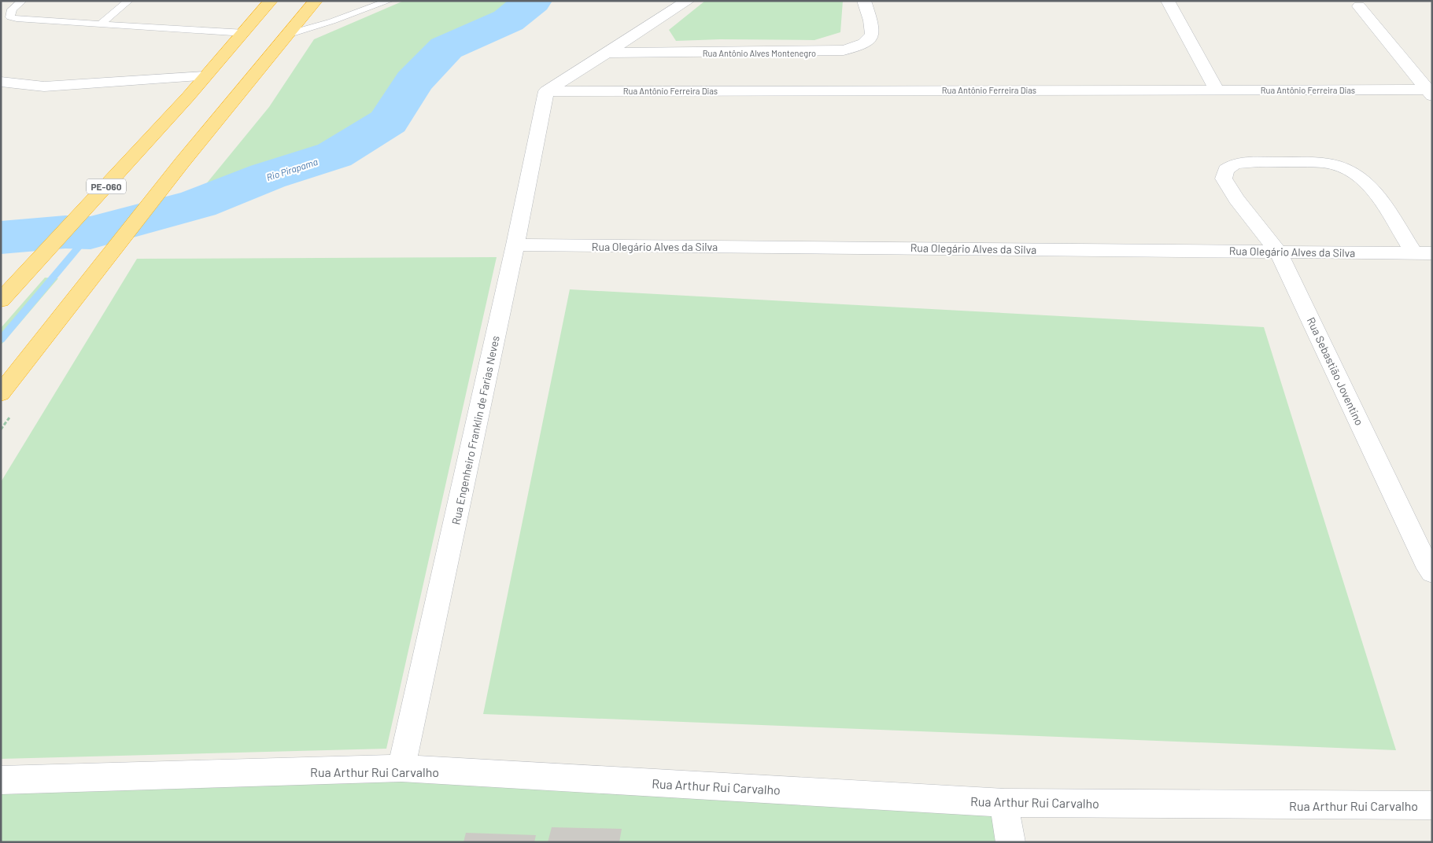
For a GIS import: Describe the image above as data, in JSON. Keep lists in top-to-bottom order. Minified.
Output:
{"streets":{"highway":["PE-060"],"street":["Rua Antônio Alves Montenegro","Rua Antônio Ferreira Dias","Rua Olegário Alves da Silva","Rua Sebastião Joventino","Rua Engenheiro Franklin de Farias Neves","Rua Arthur Rui Carvalho"]},"crossings":[["Rua Antônio Ferreira Dias","Rua Engenheiro Franklin de Farias Neves"],["Rua Olegário Alves da Silva","Rua Sebastião Joventino"],["Rua Olegário Alves da Silva","Rua Engenheiro Franklin de Farias Neves"],["Rua Engenheiro Franklin de Farias Neves","Rua Arthur Rui Carvalho"]],"water":["Rio Pirapama"]}
